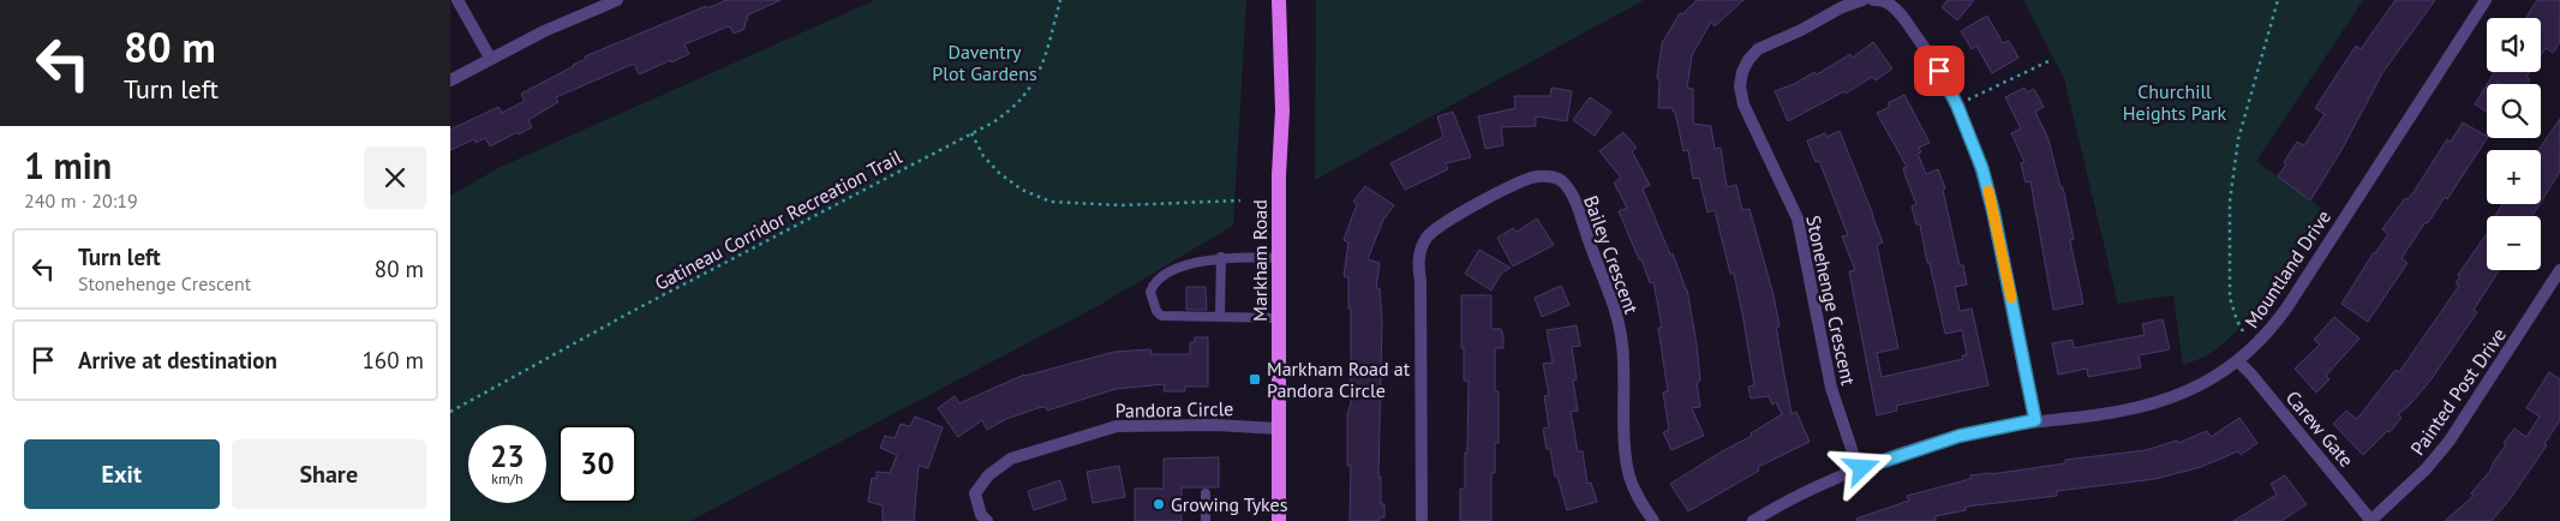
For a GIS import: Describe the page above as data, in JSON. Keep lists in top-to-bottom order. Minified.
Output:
{"streets":{"main road":["Markham Road"],"street":["Bailey Crescent","Mountland Drive","Stonehenge Crescent","Painted Post Drive","Pandora Circle","Carew Gate"],"path":["Gatineau Corridor Recreation Trail"]},"crossings":[["Markham Road","Pandora Circle"],["Mountland Drive","Stonehenge Crescent"],["Mountland Drive","Carew Gate"],["Painted Post Drive","Carew Gate"]],"parks":["Daventry Plot Gardens","Churchill Heights Park"],"places":{"transit":["Markham Road at Pandora Circle"],"other":["Growing Tykes"]},"page":{"turn":["80 m","Turn left"],"map_buttons":["+","−"],"heading":["1 min","240 m · 20:19"],"list":[{"name":"Turn left","note":"Stonehenge Crescent","value":"80 m"},{"name":"Arrive at destination","value":"160 m"}],"speed":"23 km/h","limit":"30","buttons":["Exit","Share"]}}
